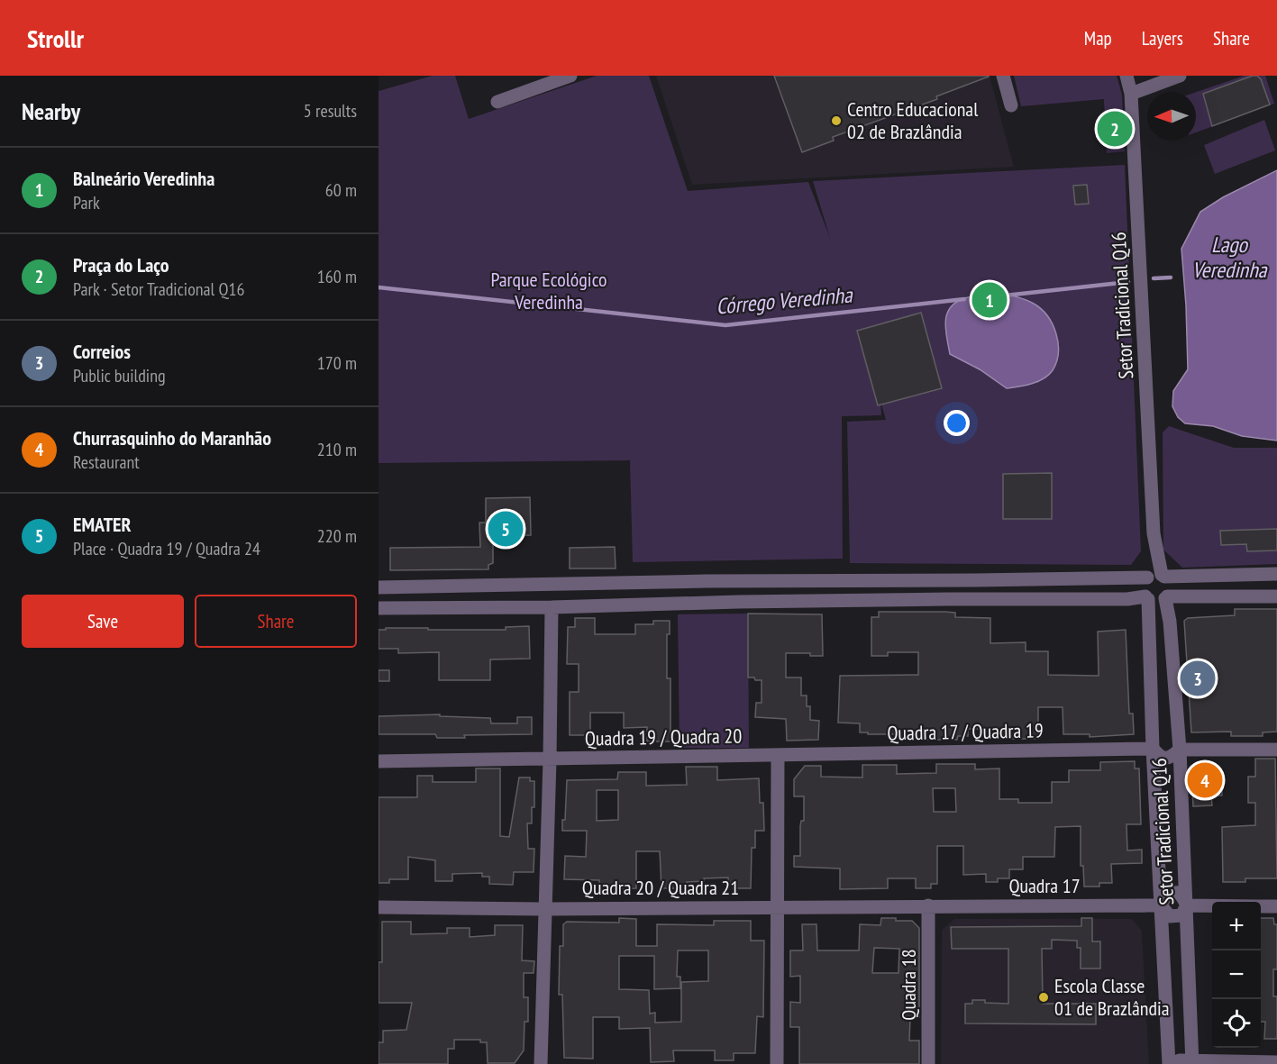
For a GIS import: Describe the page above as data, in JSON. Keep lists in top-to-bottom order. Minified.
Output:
{"streets":{"street":["Setor Tradicional Q16","Quadra 17 / Quadra 19","Quadra 19 / Quadra 20","Quadra 17","Quadra 20 / Quadra 21","Quadra 18"]},"crossings":[["Setor Tradicional Q16","Quadra 17 / Quadra 19"],["Setor Tradicional Q16","Quadra 17"],["Quadra 17 / Quadra 19","Quadra 19 / Quadra 20"],["Quadra 17","Quadra 20 / Quadra 21"],["Quadra 17","Quadra 18"]],"water":["Lago Veredinha","Córrego Veredinha"],"parks":["Parque Ecológico Veredinha"],"places":["Centro Educacional 02 de Brazlândia","Escola Classe 01 de Brazlândia"],"north":"left","page":{"header":"Strollr","nav":["Map","Layers","Share"],"heading":["Nearby","5 results"],"pins":["2","1","5","3","4"],"list":[{"mark":"1","name":"Balneário Veredinha","note":"Park","value":"60 m"},{"mark":"2","name":"Praça do Laço","note":"Park · Setor Tradicional Q16","value":"160 m"},{"mark":"3","name":"Correios","note":"Public building","value":"170 m"},{"mark":"4","name":"Churrasquinho do Maranhão","note":"Restaurant","value":"210 m"},{"mark":"5","name":"EMATER","note":"Place · Quadra 19 / Quadra 24","value":"220 m"}],"buttons":["Save","Share"],"map_buttons":["+","−"]}}
